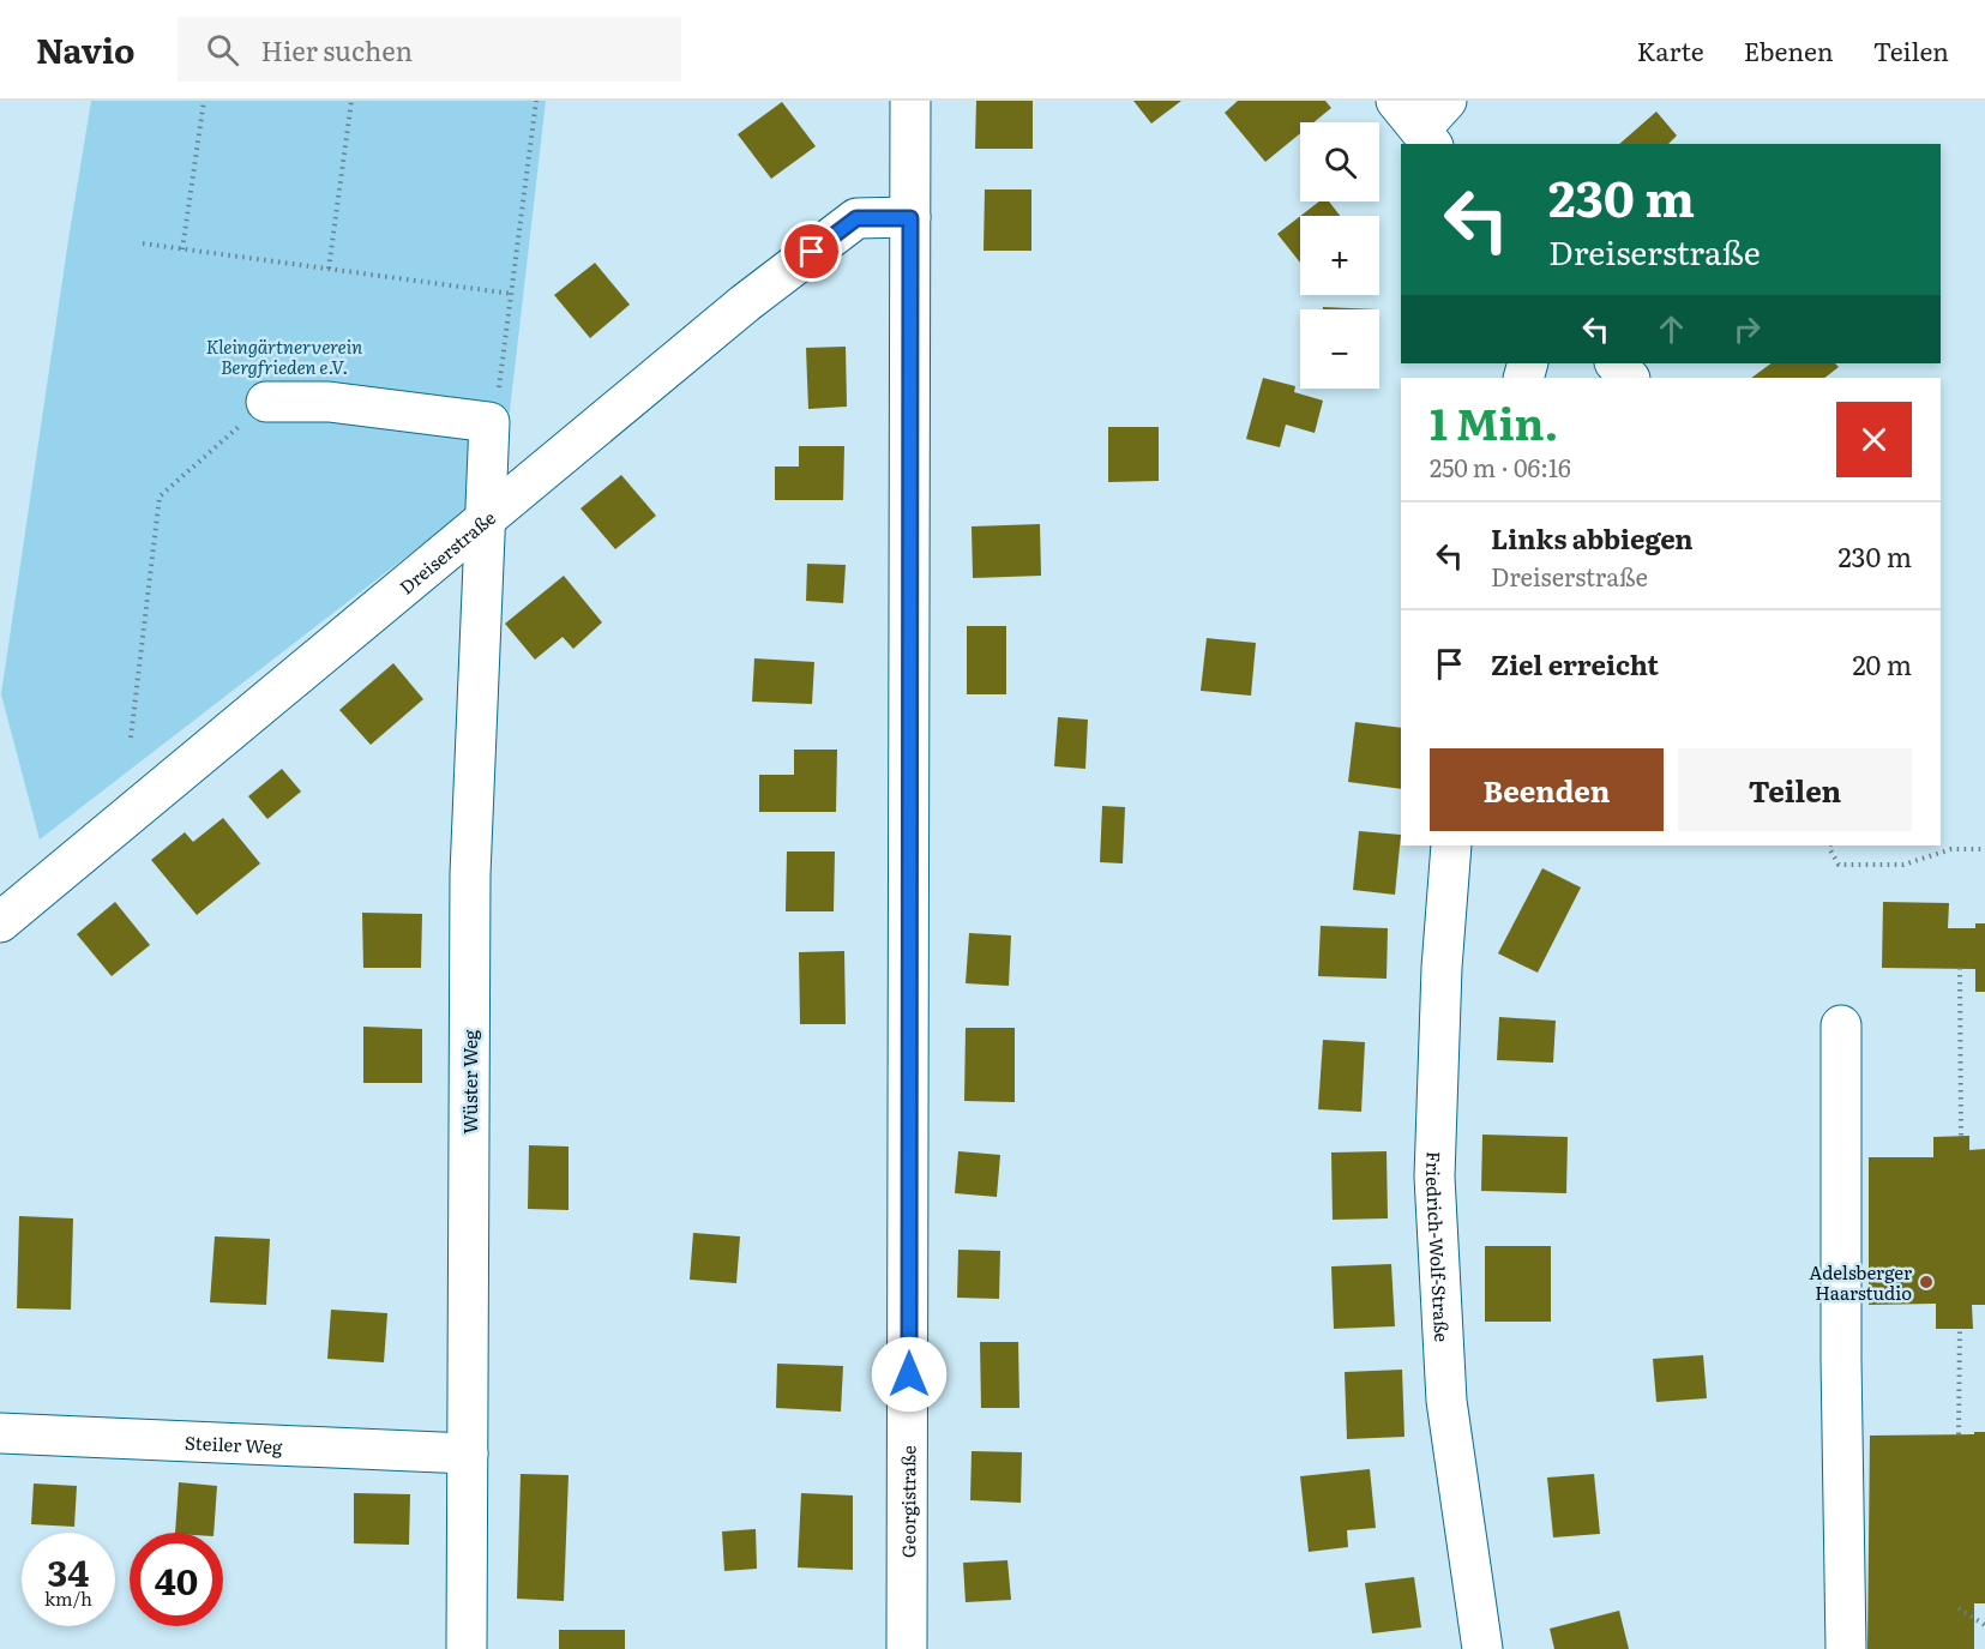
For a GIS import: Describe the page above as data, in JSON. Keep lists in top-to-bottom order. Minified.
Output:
{"streets":{"street":["Dreiserstraße","Wüster Weg","Friedrich-Wolf-Straße","Steiler Weg","Georgistraße"]},"crossings":[["Dreiserstraße","Wüster Weg"],["Dreiserstraße","Georgistraße"],["Wüster Weg","Steiler Weg"]],"parks":["Kleingärtnerverein Bergfrieden e.V."],"places":["Adelsberger Haarstudio"],"page":{"header":"Navio","search":"Hier suchen","nav":["Karte","Ebenen","Teilen"],"map_buttons":["+","−"],"turn":["230 m","Dreiserstraße"],"heading":["1 Min.","250 m · 06:16"],"list":[{"name":"Links abbiegen","note":"Dreiserstraße","value":"230 m"},{"name":"Ziel erreicht","value":"20 m"}],"buttons":["Beenden","Teilen"],"speed":"34 km/h","limit":"40"}}
